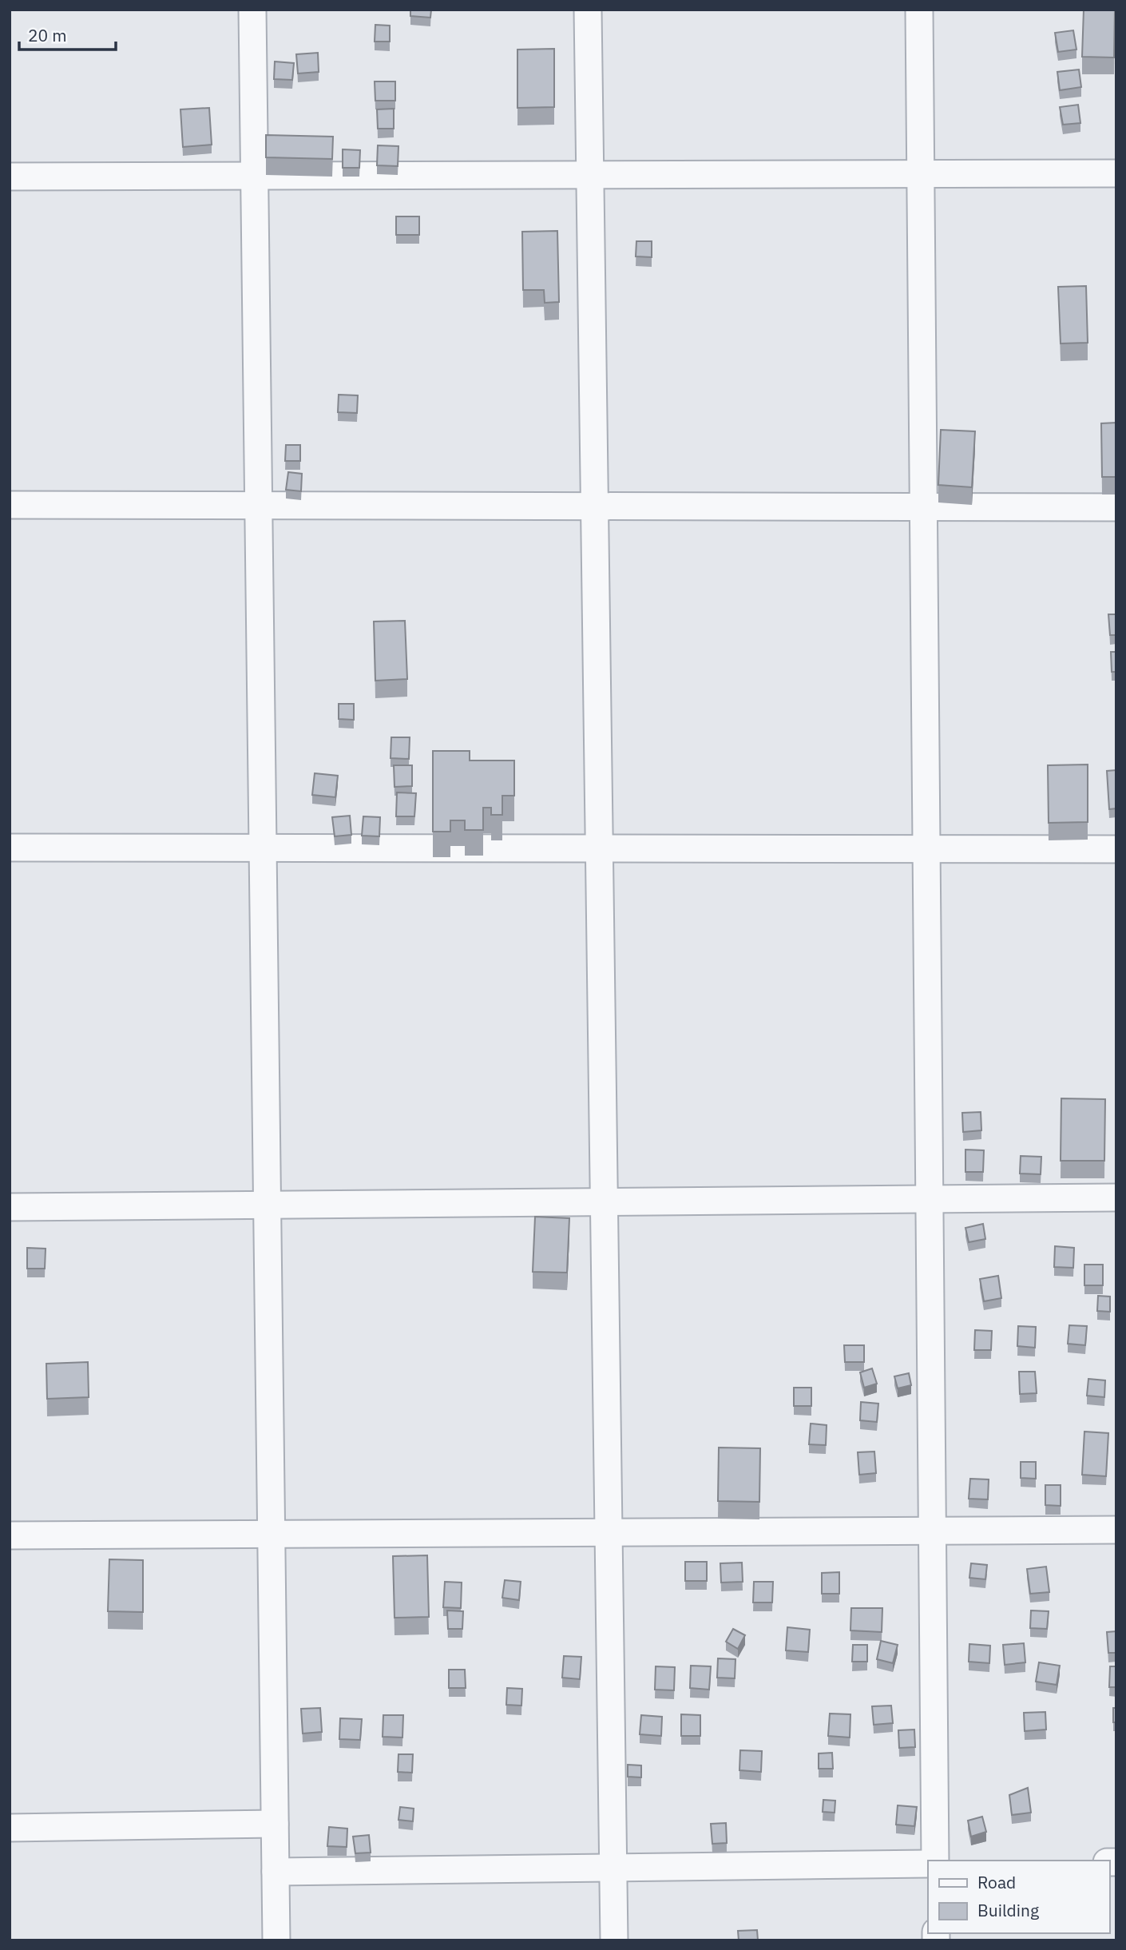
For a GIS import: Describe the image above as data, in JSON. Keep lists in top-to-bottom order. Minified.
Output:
{"legend":["Road","Building"],"scale_bar":"20 m"}
